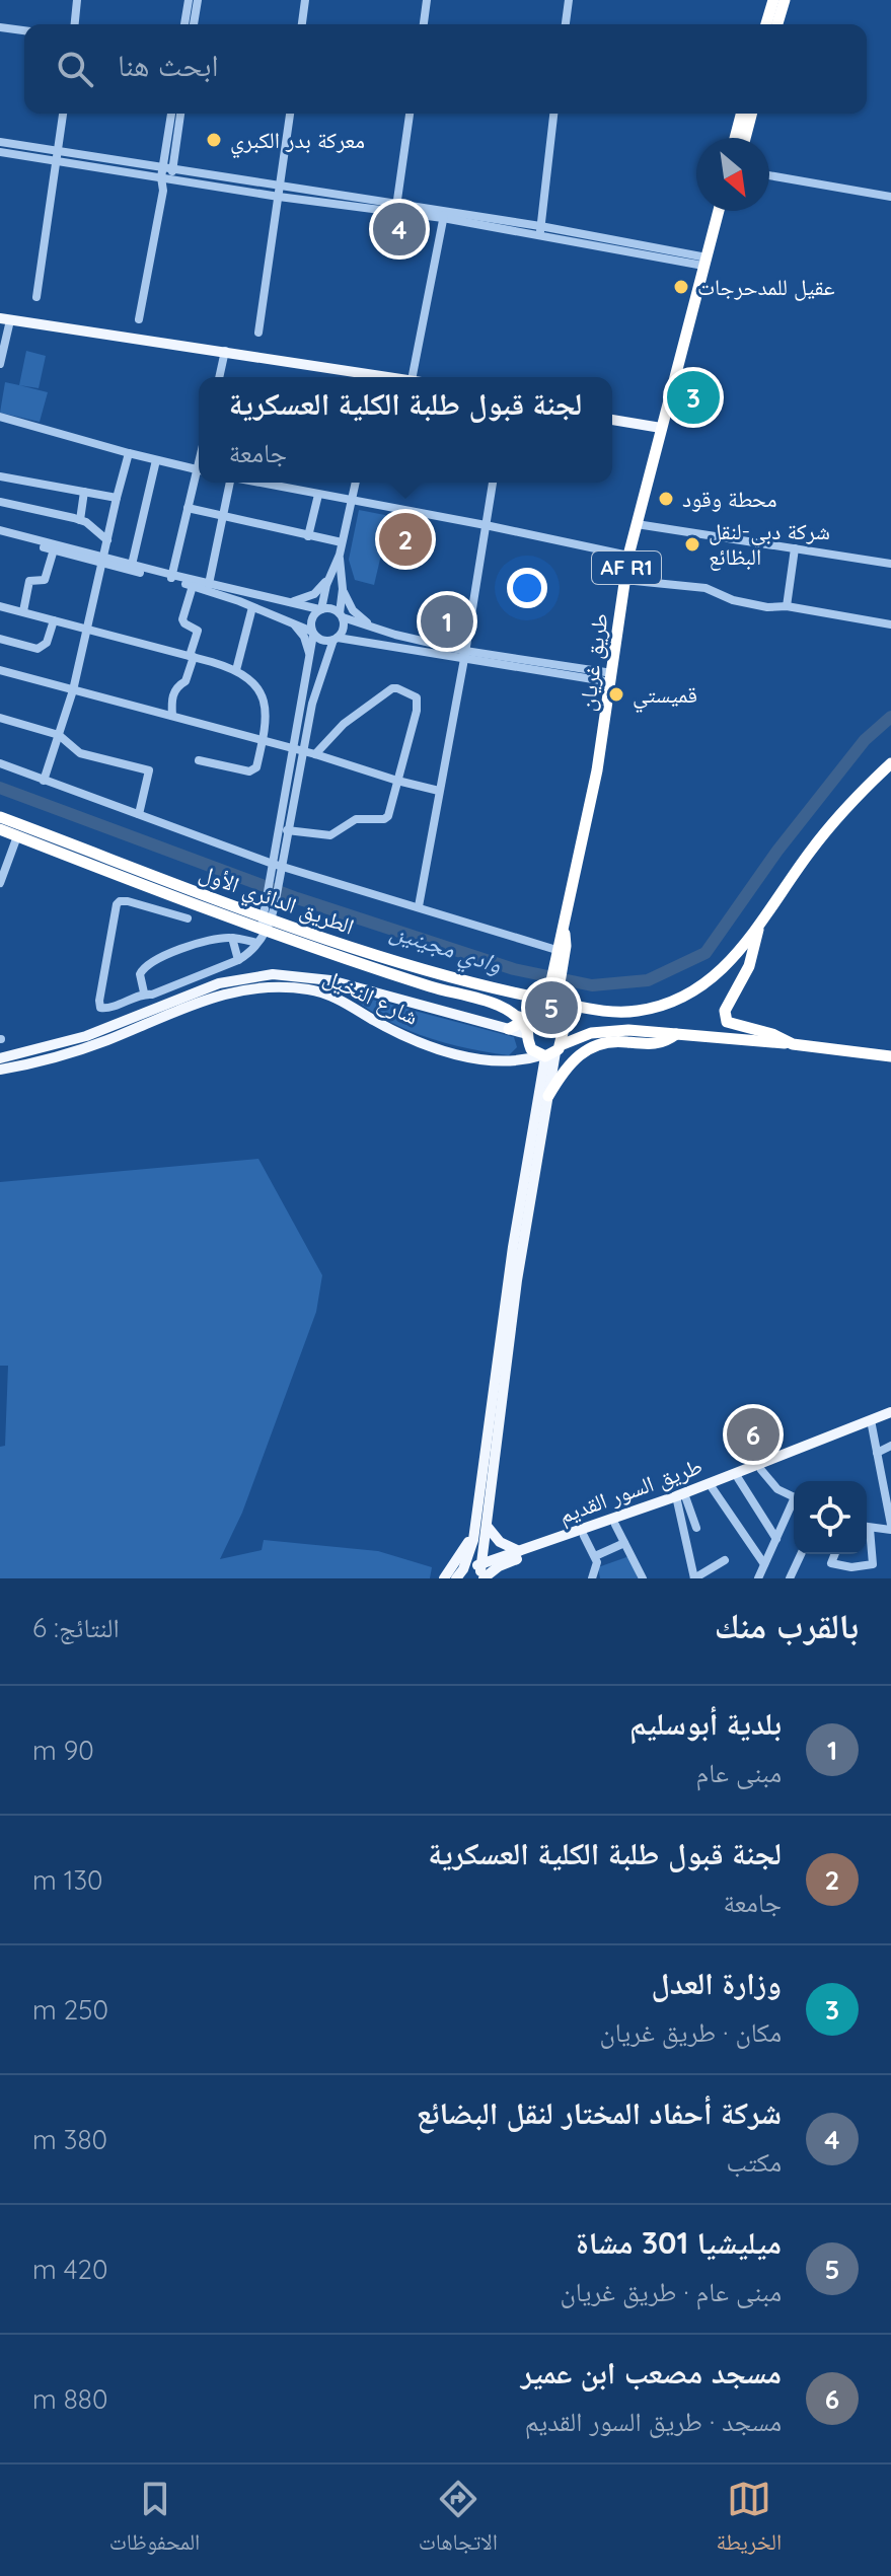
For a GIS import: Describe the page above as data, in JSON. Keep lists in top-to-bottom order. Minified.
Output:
{"streets":{"highway":["AF R1","طريق غريان","الطريق الدائري الأول"],"main road":["شارع النخيل","طريق السور القديم"]},"crossings":[["طريق غريان","الطريق الدائري الأول"]],"water":["وادي مجينين"],"places":["معركة بدر الكبري","عقيل للمدحرجات","محطة وقود","شركة دبي-لنقل البظائع","قميستي"],"north":"bottom right","page":{"search":"ابحث هنا","pins":["4","3","2","1","5","6"],"popup":["لجنة قبول طلبة الكلية العسكرية","جامعة"],"heading":["بالقرب منك","النتائج: 6"],"list":[{"mark":"1","name":"بلدية أبوسليم","note":"مبنى عام","value":"90 m"},{"mark":"2","name":"لجنة قبول طلبة الكلية العسكرية","note":"جامعة","value":"130 m"},{"mark":"3","name":"وزارة العدل","note":"مكان · طريق غريان","value":"250 m"},{"mark":"4","name":"شركة أحفاد المختار لنقل البضائع","note":"مكتب","value":"380 m"},{"mark":"5","name":"ميليشيا 301 مشاة","note":"مبنى عام · طريق غريان","value":"420 m"},{"mark":"6","name":"مسجد مصعب ابن عمير","note":"مسجد · طريق السور القديم","value":"880 m"}],"nav":["الخريطة","الاتجاهات","المحفوظات"]}}
